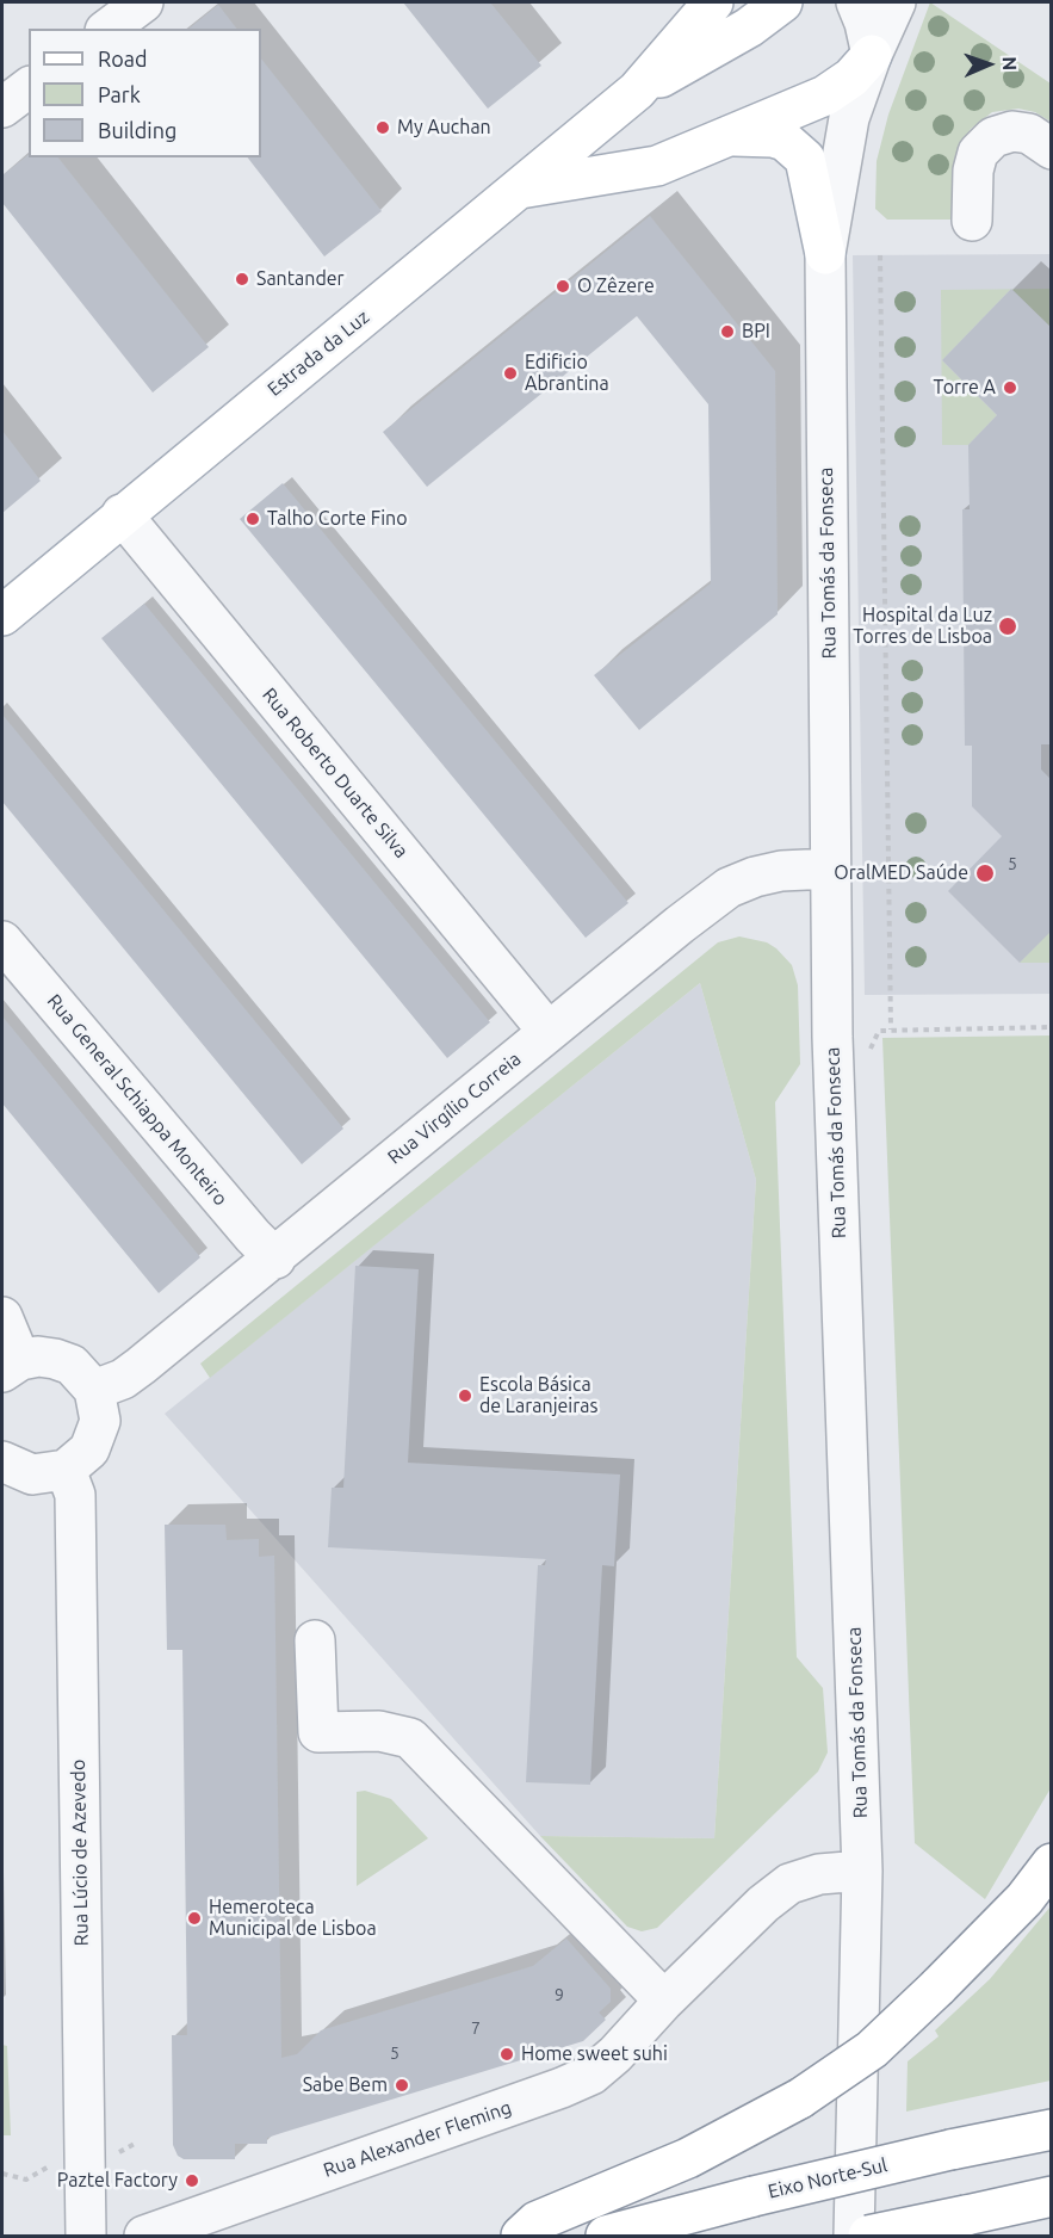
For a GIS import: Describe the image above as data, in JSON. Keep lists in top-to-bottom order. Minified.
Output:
{"streets":{"main road":["Estrada da Luz","Eixo Norte-Sul"],"street":["Rua Tomás da Fonseca","Rua Roberto Duarte Silva","Rua General Schiappa Monteiro","Rua Virgílio Correia","Rua Lúcio de Azevedo","Rua Alexander Fleming"]},"crossings":[["Estrada da Luz","Rua Roberto Duarte Silva"],["Rua Tomás da Fonseca","Rua Virgílio Correia"],["Rua Tomás da Fonseca","Rua Alexander Fleming"],["Rua Roberto Duarte Silva","Rua Virgílio Correia"],["Rua General Schiappa Monteiro","Rua Virgílio Correia"]],"places":["My Auchan","Santander","O Zêzere","BPI","Edificio Abrantina","Torre A","Talho Corte Fino","Hospital da Luz Torres de Lisboa","OralMED Saúde","Escola Básica de Laranjeiras","Hemeroteca Municipal de Lisboa","Home sweet suhi","Sabe Bem","Paztel Factory"],"house_numbers":["5","9","7","5"],"legend":["Road","Park","Building"],"north":"right"}
